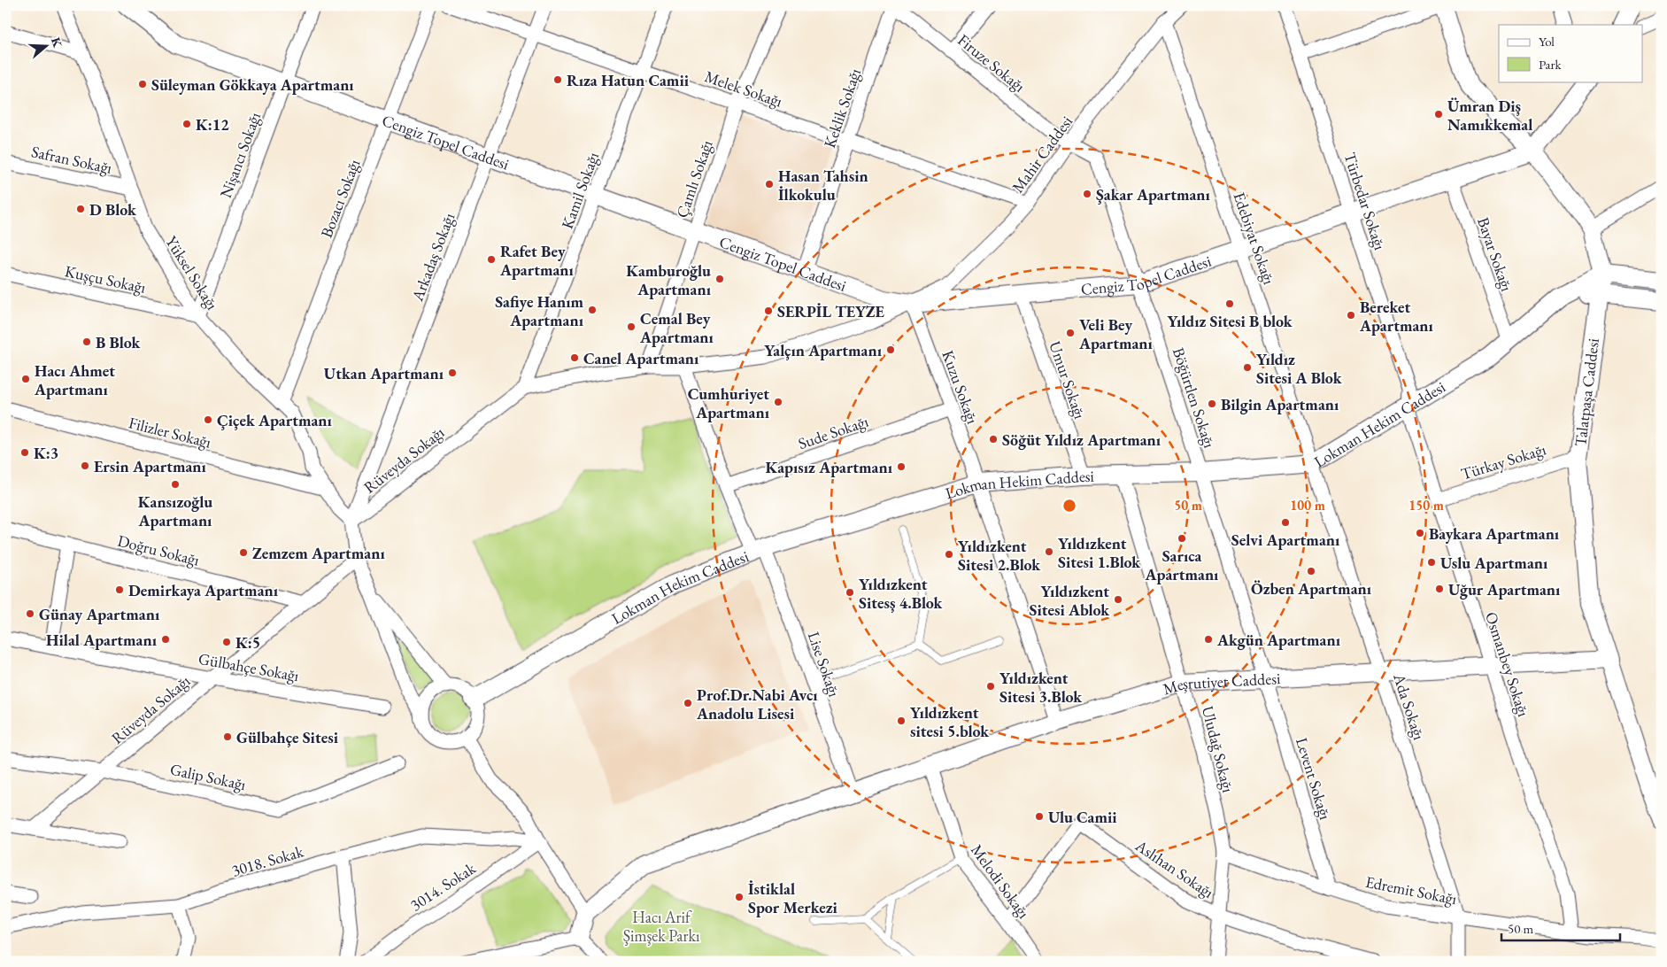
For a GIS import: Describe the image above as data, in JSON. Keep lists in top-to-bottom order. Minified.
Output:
{"streets":{"street":["Firuze Sokağı","Melek Sokağı","Keklik Sokağı","Cengiz Topel Caddesi","Mahir Caddesi","Nişancı Sokağı","Safran Sokağı","Çamlı Sokağı","Kamil Sokağı","Bozacı Sokağı","Türbedar Sokağı","Edebiyat Sokağı","Bayar Sokağı","Arkadaş Sokağı","Yüksel Sokağı","Kuşçu Sokağı","Umur Sokağı","Kuzu Sokağı","Talatpaşa Caddesi","Böğürtlen Sokağı","Lokman Hekim Caddesi","Filizler Sokağı","Sude Sokağı","Rüveyda Sokağı","Türkay Sokağı","Doğru Sokağı","Lise Sokağı","Osmanbey Sokağı","Gülbahçe Sokağı","Meşrutiyet Caddesi","Ada Sokağı","Uludağ Sokağı","Galip Sokağı","Levent Sokağı","3018. Sokak","Aslıhan Sokağı","Melodi Sokağı","3014. Sokak","Edremit Sokağı"]},"crossings":[["Firuze Sokağı","Keklik Sokağı"],["Firuze Sokağı","Mahir Caddesi"],["Firuze Sokağı","Böğürtlen Sokağı"],["Melek Sokağı","Keklik Sokağı"],["Melek Sokağı","Mahir Caddesi"],["Melek Sokağı","Çamlı Sokağı"],["Melek Sokağı","Kamil Sokağı"],["Melek Sokağı","Arkadaş Sokağı"],["Keklik Sokağı","Cengiz Topel Caddesi"],["Cengiz Topel Caddesi","Mahir Caddesi"],["Cengiz Topel Caddesi","Nişancı Sokağı"],["Cengiz Topel Caddesi","Çamlı Sokağı"],["Cengiz Topel Caddesi","Kamil Sokağı"],["Cengiz Topel Caddesi","Bozacı Sokağı"],["Cengiz Topel Caddesi","Türbedar Sokağı"],["Cengiz Topel Caddesi","Edebiyat Sokağı"],["Cengiz Topel Caddesi","Bayar Sokağı"],["Cengiz Topel Caddesi","Arkadaş Sokağı"],["Cengiz Topel Caddesi","Umur Sokağı"],["Cengiz Topel Caddesi","Kuzu Sokağı"],["Cengiz Topel Caddesi","Talatpaşa Caddesi"],["Cengiz Topel Caddesi","Böğürtlen Sokağı"],["Cengiz Topel Caddesi","Rüveyda Sokağı"],["Mahir Caddesi","Edebiyat Sokağı"],["Mahir Caddesi","Kuzu Sokağı"],["Mahir Caddesi","Böğürtlen Sokağı"],["Mahir Caddesi","Rüveyda Sokağı"],["Nişancı Sokağı","Yüksel Sokağı"],["Nişancı Sokağı","Kuşçu Sokağı"],["Safran Sokağı","Yüksel Sokağı"],["Çamlı Sokağı","Rüveyda Sokağı"],["Kamil Sokağı","Rüveyda Sokağı"],["Bozacı Sokağı","Yüksel Sokağı"],["Türbedar Sokağı","Lokman Hekim Caddesi"],["Türbedar Sokağı","Osmanbey Sokağı"],["Edebiyat Sokağı","Lokman Hekim Caddesi"],["Edebiyat Sokağı","Ada Sokağı"],["Bayar Sokağı","Lokman Hekim Caddesi"],["Arkadaş Sokağı","Yüksel Sokağı"],["Arkadaş Sokağı","Rüveyda Sokağı"],["Yüksel Sokağı","Kuşçu Sokağı"],["Yüksel Sokağı","Filizler Sokağı"],["Yüksel Sokağı","Rüveyda Sokağı"],["Umur Sokağı","Lokman Hekim Caddesi"],["Kuzu Sokağı","Lokman Hekim Caddesi"],["Kuzu Sokağı","Sude Sokağı"],["Kuzu Sokağı","Rüveyda Sokağı"],["Kuzu Sokağı","Meşrutiyet Caddesi"],["Talatpaşa Caddesi","Lokman Hekim Caddesi"],["Talatpaşa Caddesi","Türkay Sokağı"],["Talatpaşa Caddesi","Meşrutiyet Caddesi"],["Böğürtlen Sokağı","Lokman Hekim Caddesi"],["Böğürtlen Sokağı","Meşrutiyet Caddesi"],["Böğürtlen Sokağı","Levent Sokağı"],["Lokman Hekim Caddesi","Lise Sokağı"],["Lokman Hekim Caddesi","Osmanbey Sokağı"],["Lokman Hekim Caddesi","Ada Sokağı"],["Lokman Hekim Caddesi","Uludağ Sokağı"],["Rüveyda Sokağı","Doğru Sokağı"],["Rüveyda Sokağı","Gülbahçe Sokağı"],["Rüveyda Sokağı","Galip Sokağı"],["Türkay Sokağı","Osmanbey Sokağı"],["Lise Sokağı","Meşrutiyet Caddesi"],["Osmanbey Sokağı","Meşrutiyet Caddesi"],["Osmanbey Sokağı","Edremit Sokağı"],["Meşrutiyet Caddesi","Ada Sokağı"],["Meşrutiyet Caddesi","Uludağ Sokağı"],["Meşrutiyet Caddesi","Levent Sokağı"],["Meşrutiyet Caddesi","Melodi Sokağı"],["Ada Sokağı","Edremit Sokağı"],["Uludağ Sokağı","Aslıhan Sokağı"],["Uludağ Sokağı","Edremit Sokağı"],["Levent Sokağı","Edremit Sokağı"],["3018. Sokak","3014. Sokak"],["Aslıhan Sokağı","Melodi Sokağı"]],"parks":["Hacı Arif Şimşek Parkı"],"places":["Rıza Hatun Camii","Süleyman Gökkaya Apartmanı","Ümran Diş Namıkkemal","K:12","Hasan Tahsin İlkokulu","Şakar Apartmanı","D Blok","Rafet Bey Apartmanı","Kamburoğlu Apartmanı","Yıldız Sitesi B blok","Safiye Hanım Apartmanı","SERPİL TEYZE","Bereket Apartmanı","Cemal Bey Apartmanı","Veli Bey Apartmanı","B Blok","Yalçın Apartmanı","Canel Apartmanı","Yıldız Sitesi A Blok","Utkan Apartmanı","Hacı Ahmet Apartmanı","Cumhuriyet Apartmanı","Bilgin Apartmanı","Çiçek Apartmanı","Söğüt Yıldız Apartmanı","K:3","Ersin Apartmanı","Kapısız Apartmanı","Kansızoğlu Apartmanı","Selvi Apartmanı","Baykara Apartmanı","Sarıca Apartmanı","Yıldızkent Sitesi 1.Blok","Zemzem Apartmanı","Yıldızkent Sitesi 2.Blok","Uslu Apartmanı","Özben Apartmanı","Uğur Apartmanı","Demirkaya Apartmanı","Yıldızkent Sitesş 4.Blok","Yıldızkent Sitesi Ablok","Günay Apartmanı","Hilal Apartmanı","Akgün Apartmanı","K:5","Yıldızkent Sitesi 3.Blok","Prof.Dr.Nabi Avcı Anadolu Lisesi","Yıldızkent sitesi 5.blok","Gülbahçe Sitesi","Ulu Camii","İstiklal Spor Merkezi"],"legend":["Yol","Park"],"scale_bar":"50 m","north":"right","rings":["50 m","100 m","150 m"]}
